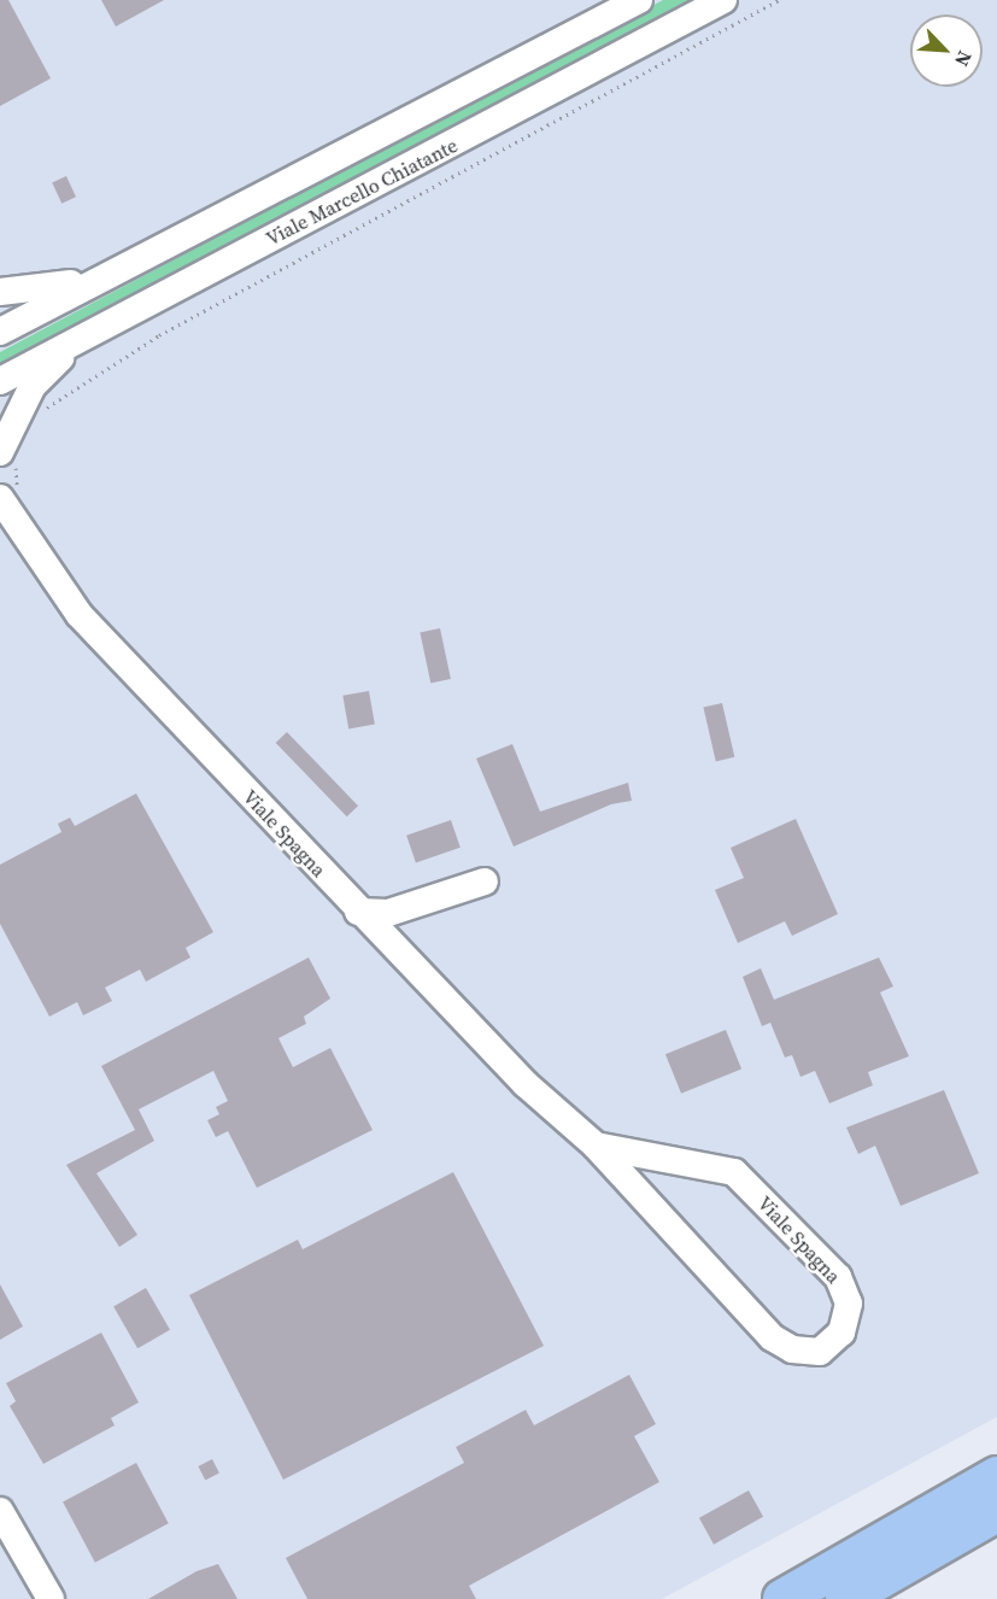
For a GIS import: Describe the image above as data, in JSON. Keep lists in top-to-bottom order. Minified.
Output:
{"streets":{"street":["Viale Marcello Chiatante","Viale Spagna"]},"north":"bottom right"}
